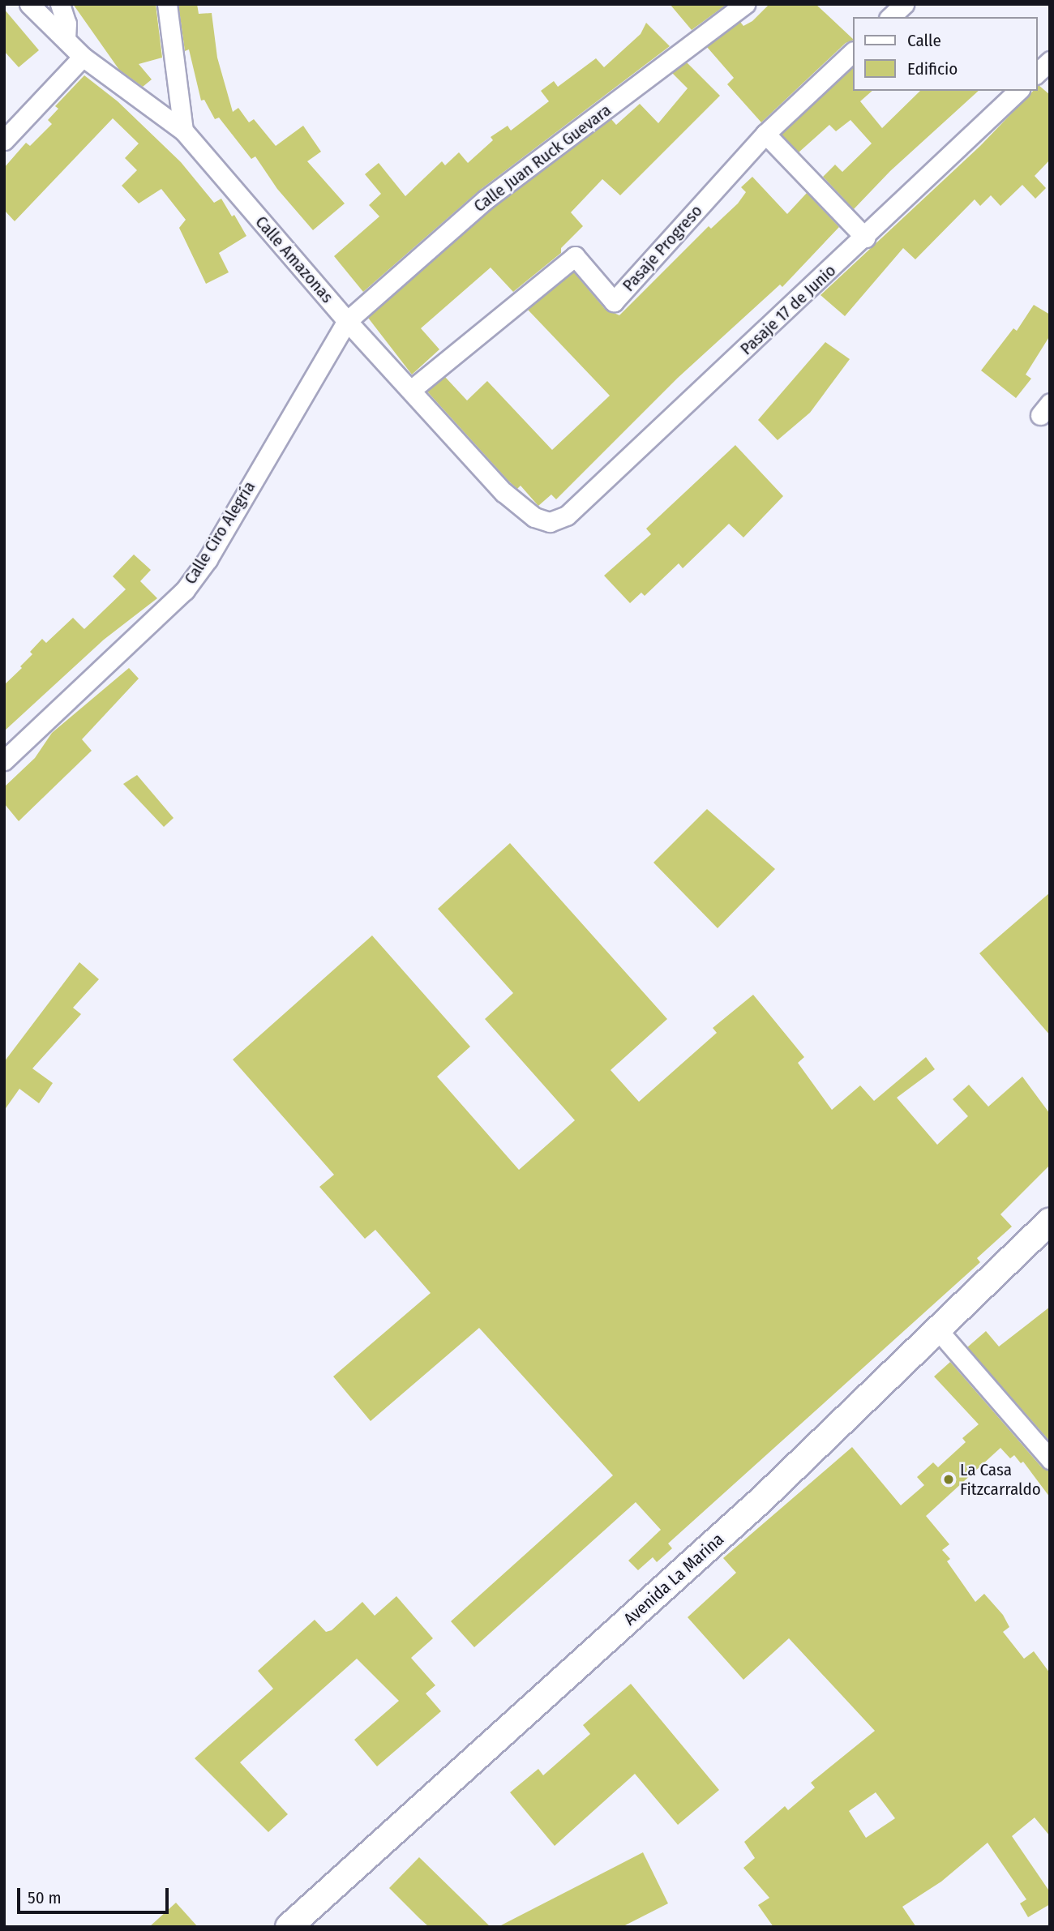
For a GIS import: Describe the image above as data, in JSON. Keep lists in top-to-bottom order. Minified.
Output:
{"streets":{"main road":["Avenida La Marina"],"street":["Calle Juan Ruck Guevara","Pasaje Progreso","Calle Amazonas","Pasaje 17 de Junio","Calle Ciro Alegría"]},"crossings":[["Calle Juan Ruck Guevara","Calle Amazonas"],["Calle Juan Ruck Guevara","Calle Ciro Alegría"],["Pasaje Progreso","Calle Amazonas"],["Calle Amazonas","Pasaje 17 de Junio"],["Calle Amazonas","Calle Ciro Alegría"]],"places":["La Casa Fitzcarraldo"],"legend":["Calle","Edificio"],"scale_bar":"50 m"}
